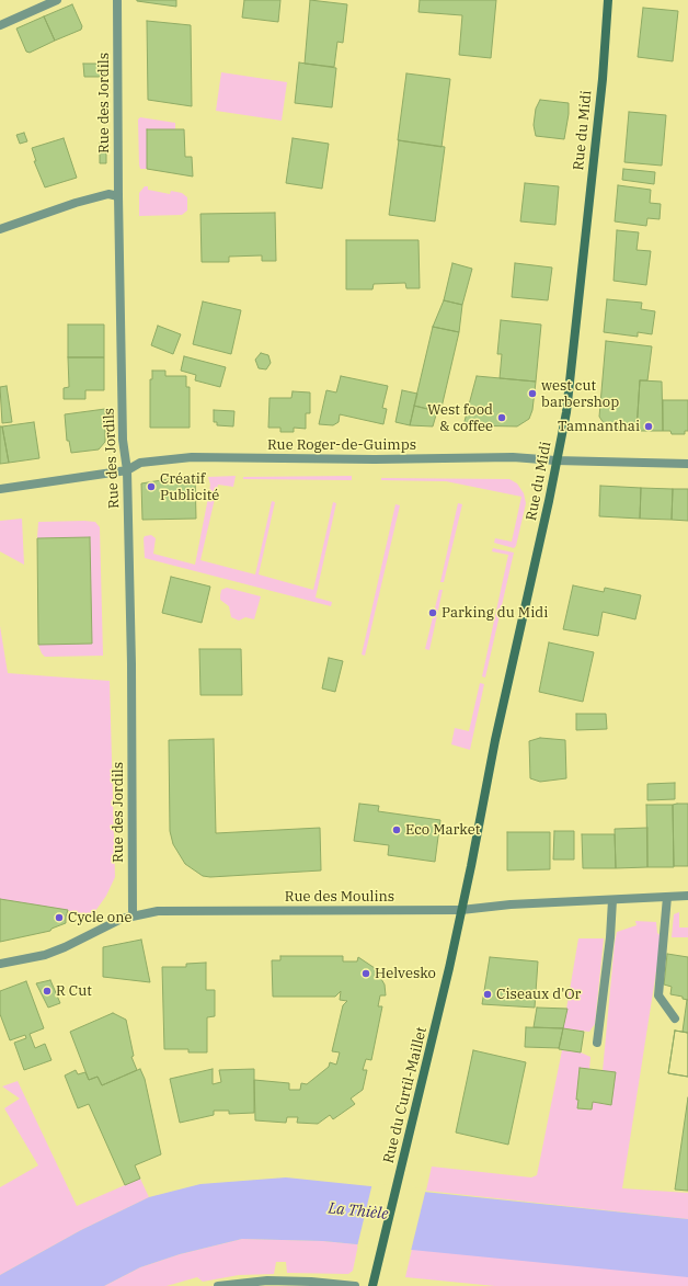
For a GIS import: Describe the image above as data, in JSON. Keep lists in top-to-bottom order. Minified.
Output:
{"streets":{"main road":["Rue du Midi","Rue du Curtil-Maillet"],"street":["Rue des Jordils","Rue Roger-de-Guimps","Rue des Moulins"]},"crossings":[["Rue des Jordils","Rue Roger-de-Guimps"],["Rue des Jordils","Rue des Moulins"],["Rue du Midi","Rue Roger-de-Guimps"],["Rue du Midi","Rue des Moulins"],["Rue du Midi","Rue du Curtil-Maillet"],["Rue des Moulins","Rue du Curtil-Maillet"]],"water":["La Thièle"],"places":["west cut barbershop","West food & coffee","Tamnanthai","Créatif Publicité","Parking du Midi","Eco Market","Cycle one","Helvesko","R Cut","Ciseaux d'Or"]}
